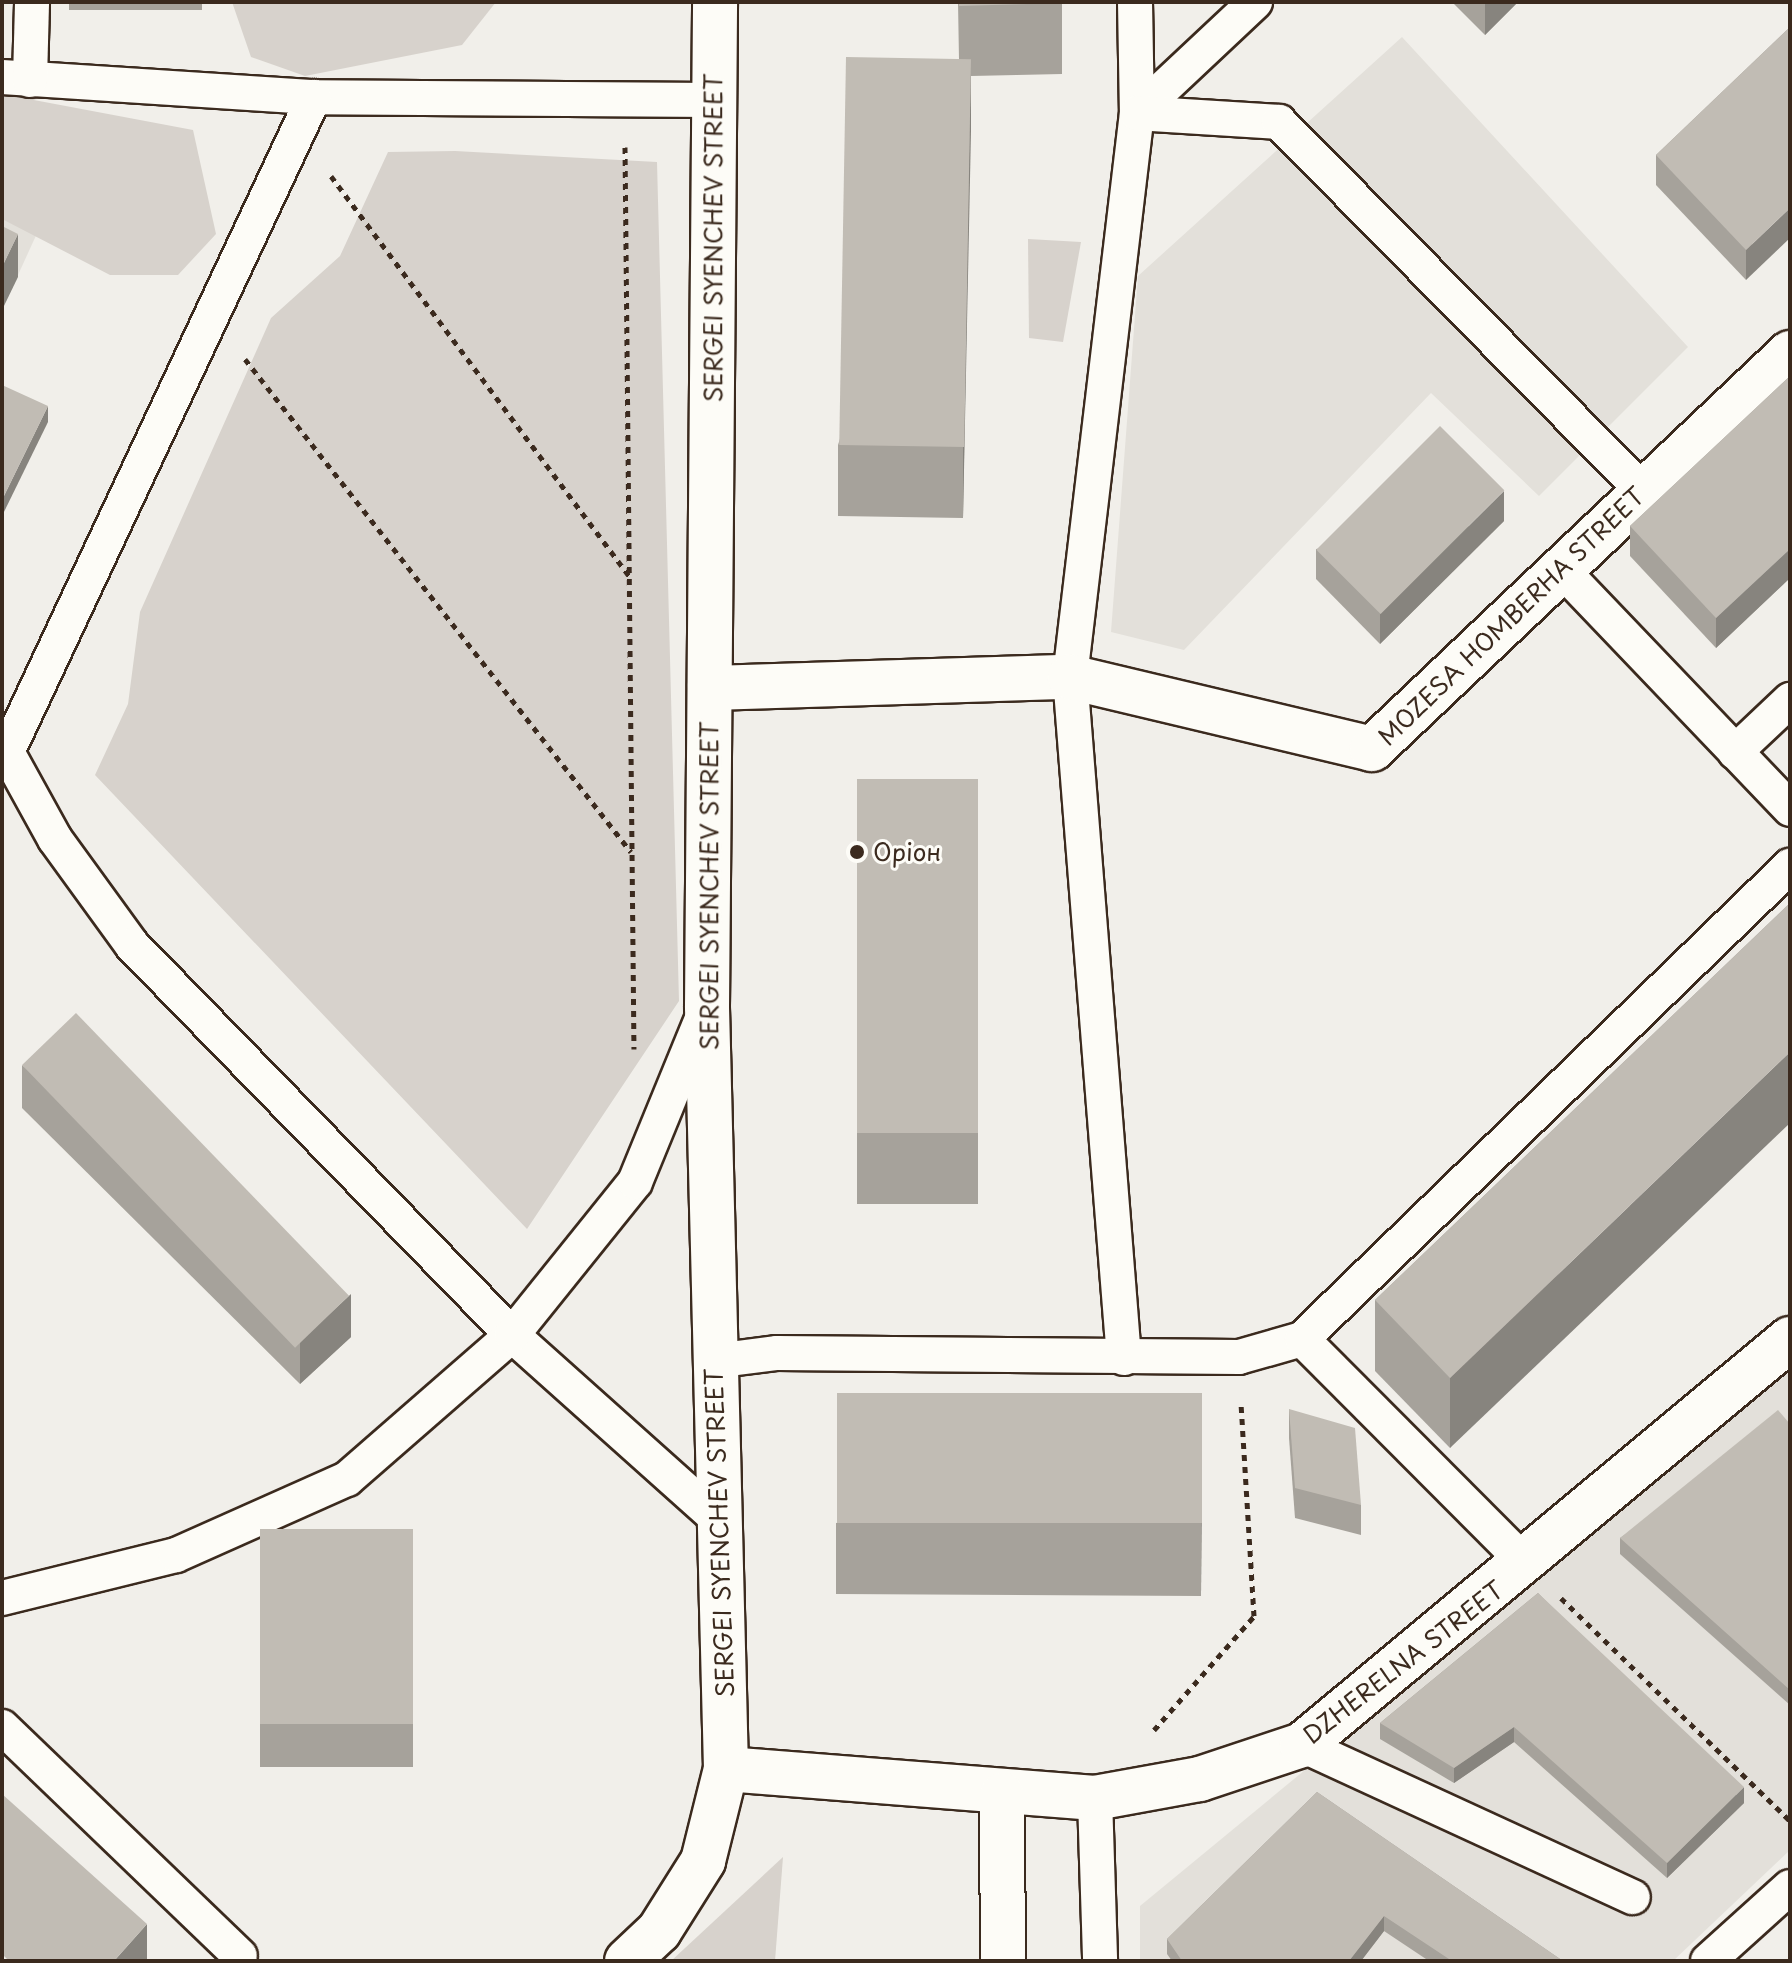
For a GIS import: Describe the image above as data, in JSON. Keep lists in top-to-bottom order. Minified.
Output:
{"streets":{"street":["SERGEI SYENCHEV STREET","MOZESA HOMBERHA STREET","DZHERELNA STREET"]},"crossings":[["SERGEI SYENCHEV STREET","MOZESA HOMBERHA STREET"],["SERGEI SYENCHEV STREET","DZHERELNA STREET"]],"places":["Оріон"]}
